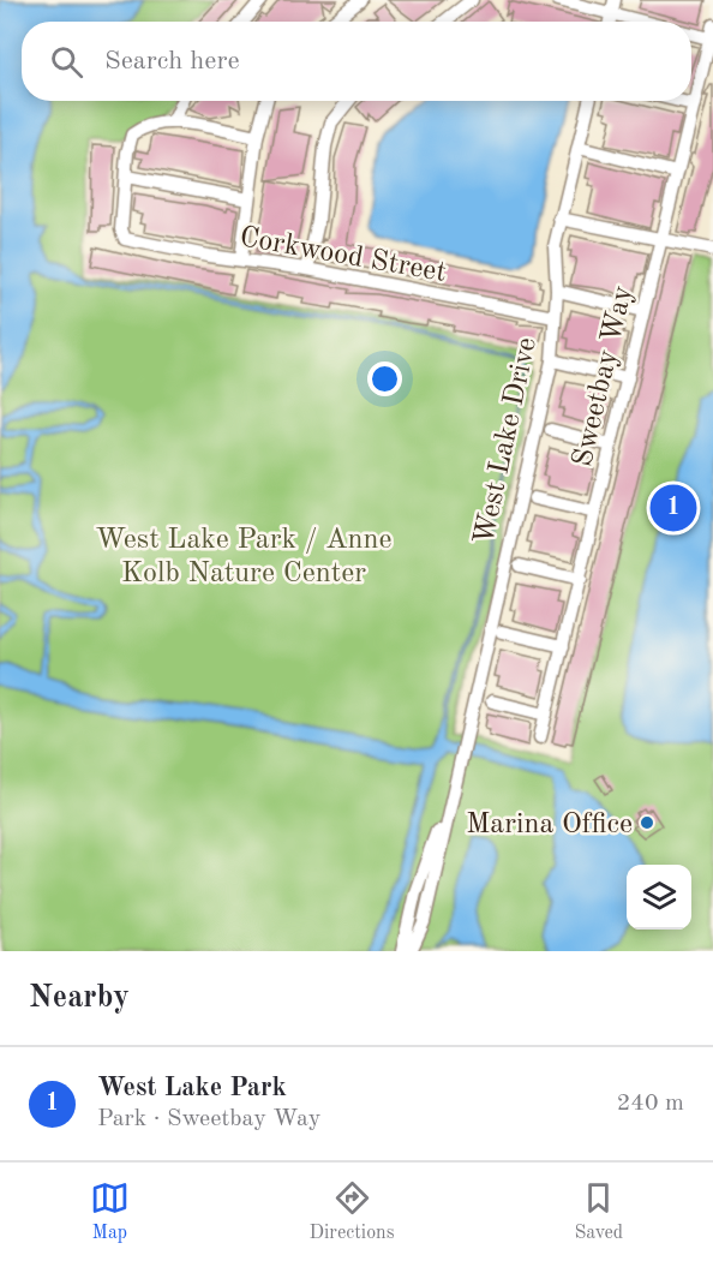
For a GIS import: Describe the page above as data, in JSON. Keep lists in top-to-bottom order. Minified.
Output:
{"streets":{"street":["Corkwood Street","Sweetbay Way","West Lake Drive"]},"crossings":[["Corkwood Street","West Lake Drive"]],"parks":["West Lake Park / Anne Kolb Nature Center"],"places":["Marina Office"],"page":{"search":"Search here","pins":"1","heading":"Nearby","list":[{"mark":"1","name":"West Lake Park","note":"Park · Sweetbay Way","value":"240 m"}],"nav":["Map","Directions","Saved"]}}
